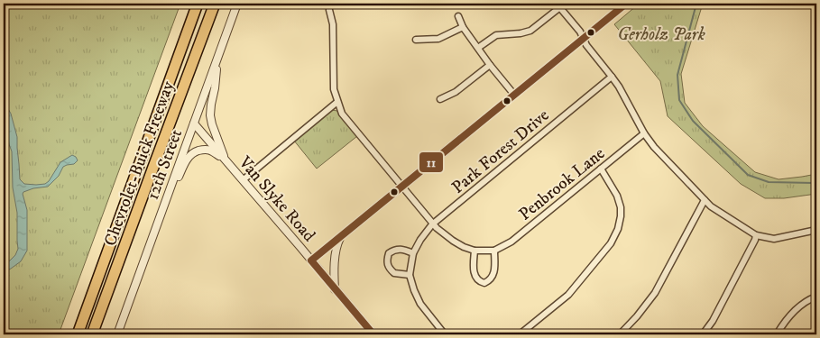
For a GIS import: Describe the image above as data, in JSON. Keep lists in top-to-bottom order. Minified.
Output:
{"streets":{"highway":["Chevrolet-Buick Freeway"],"street":["Park Forest Drive","12th Street","Penbrook Lane","Van Slyke Road"]},"crossings":[["Park Forest Drive","Penbrook Lane"],["12th Street","Van Slyke Road"]],"parks":["Gerholz Park"],"lines":["transit line 11"]}
